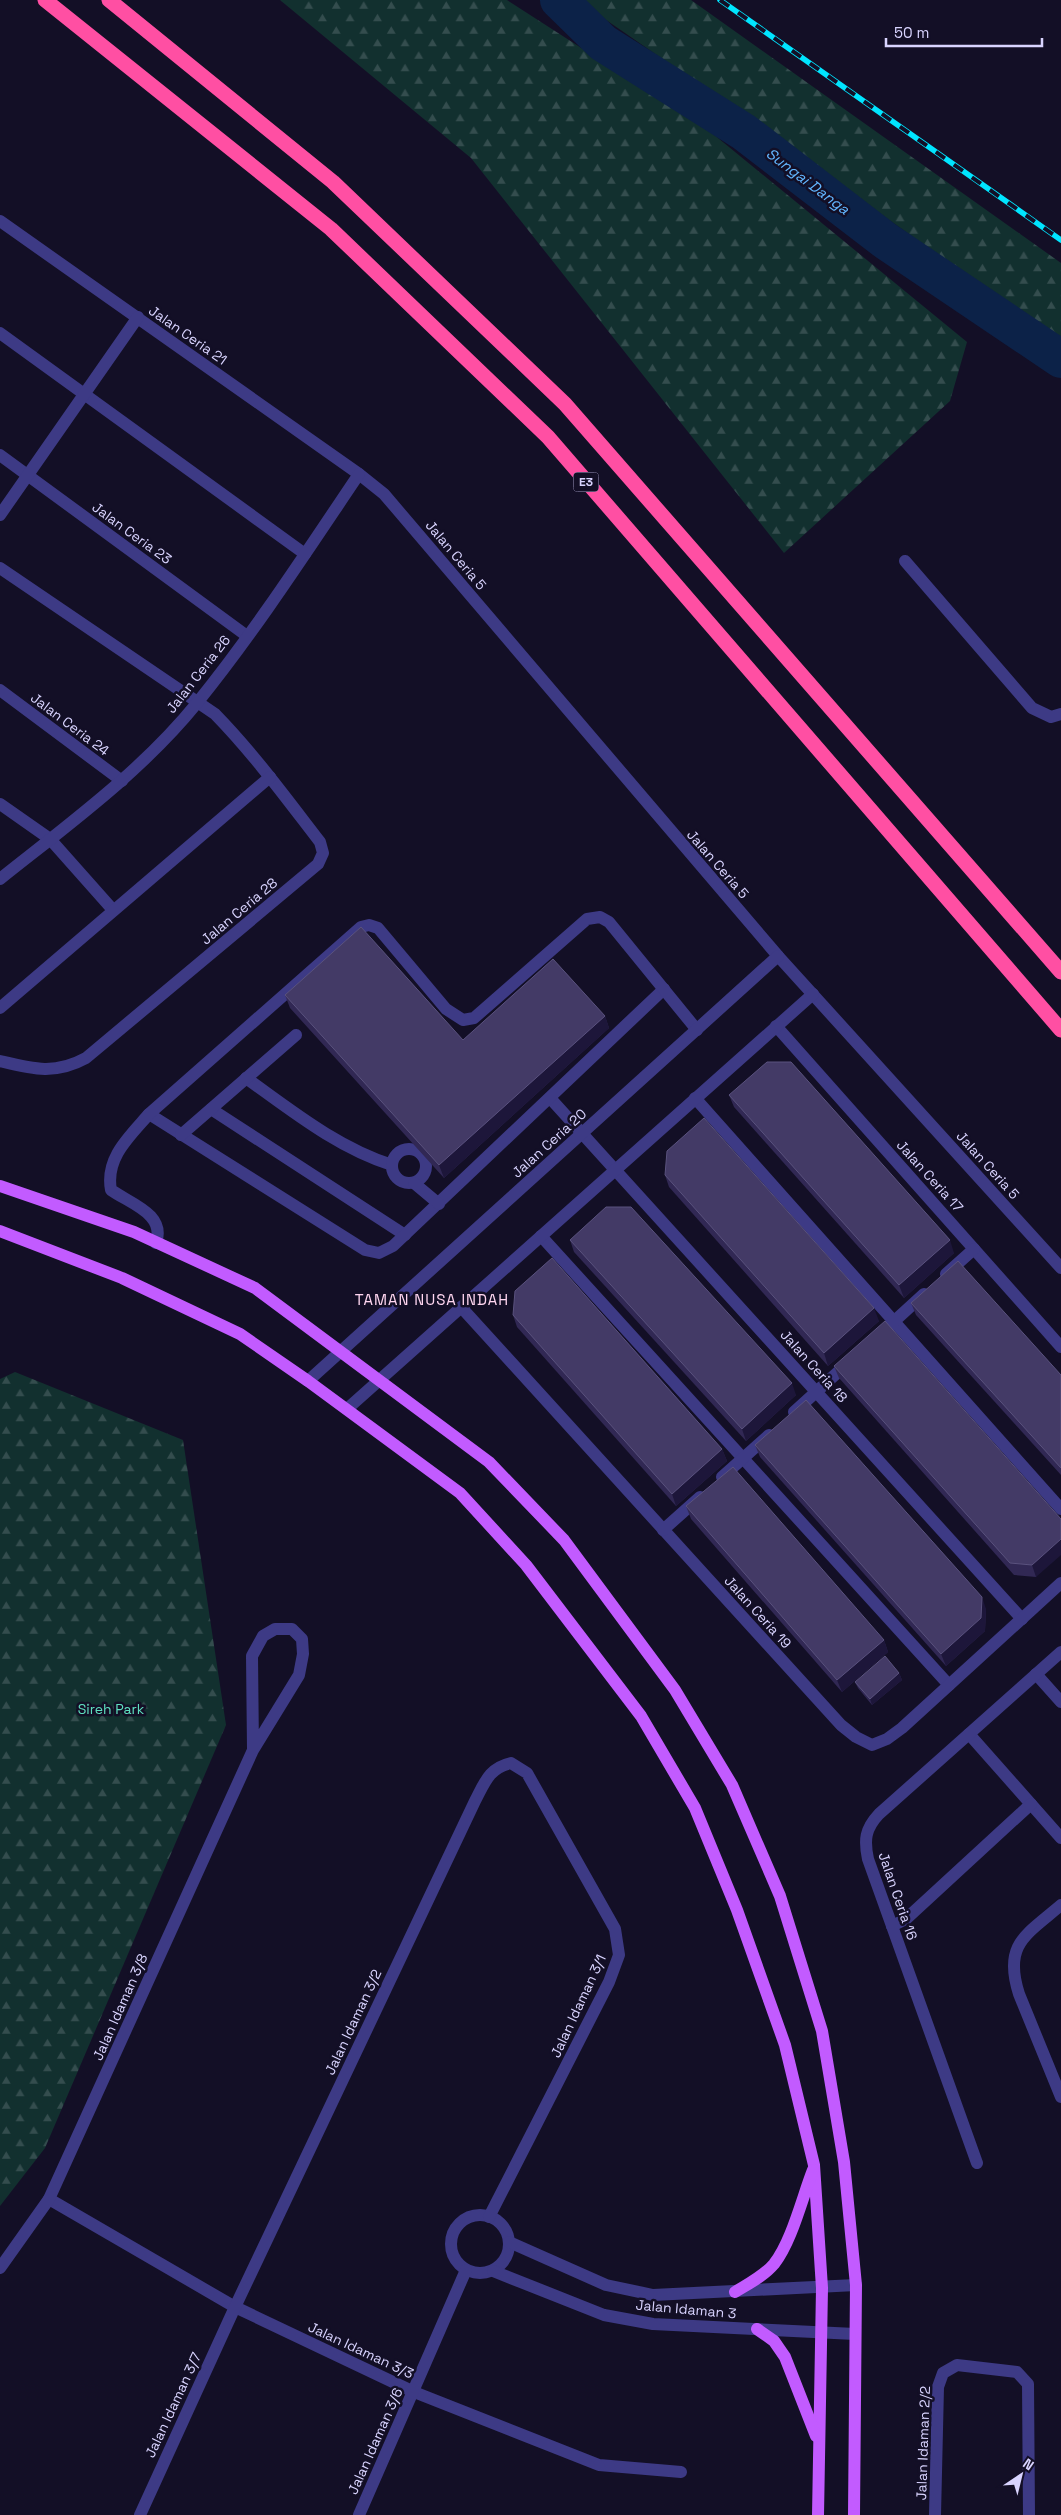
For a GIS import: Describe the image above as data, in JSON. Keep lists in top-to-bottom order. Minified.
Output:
{"streets":{"highway":["E3"],"street":["Jalan Ceria 21","Jalan Ceria 23","Jalan Ceria 5","Jalan Ceria 26","Jalan Ceria 24","Jalan Ceria 28","Jalan Ceria 20","Jalan Ceria 17","Jalan Ceria 18","Jalan Ceria 19","Jalan Ceria 16","Jalan Idaman 3/1","Jalan Idaman 3/8","Jalan Idaman 3/2","Jalan Idaman 3","Jalan Idaman 3/3","Jalan Idaman 3/7","Jalan Idaman 3/6","Jalan Idaman 2/2"]},"crossings":[["Jalan Ceria 21","Jalan Ceria 5"],["Jalan Ceria 21","Jalan Ceria 26"],["Jalan Ceria 23","Jalan Ceria 26"],["Jalan Ceria 5","Jalan Ceria 26"],["Jalan Ceria 5","Jalan Ceria 20"],["Jalan Ceria 26","Jalan Ceria 24"],["Jalan Ceria 26","Jalan Ceria 28"],["Jalan Ceria 20","Jalan Ceria 18"],["Jalan Ceria 18","Jalan Ceria 19"],["Jalan Idaman 3/1","Jalan Idaman 3/2"],["Jalan Idaman 3/1","Jalan Idaman 3"],["Jalan Idaman 3/1","Jalan Idaman 3/6"],["Jalan Idaman 3/8","Jalan Idaman 3/3"],["Jalan Idaman 3/2","Jalan Idaman 3/3"],["Jalan Idaman 3/2","Jalan Idaman 3/7"],["Jalan Idaman 3","Jalan Idaman 3/6"],["Jalan Idaman 3/3","Jalan Idaman 3/7"],["Jalan Idaman 3/3","Jalan Idaman 3/6"]],"districts":["TAMAN NUSA INDAH"],"water":["Sungai Danga"],"parks":["Sireh Park"],"scale_bar":"50 m","north":"top right"}
